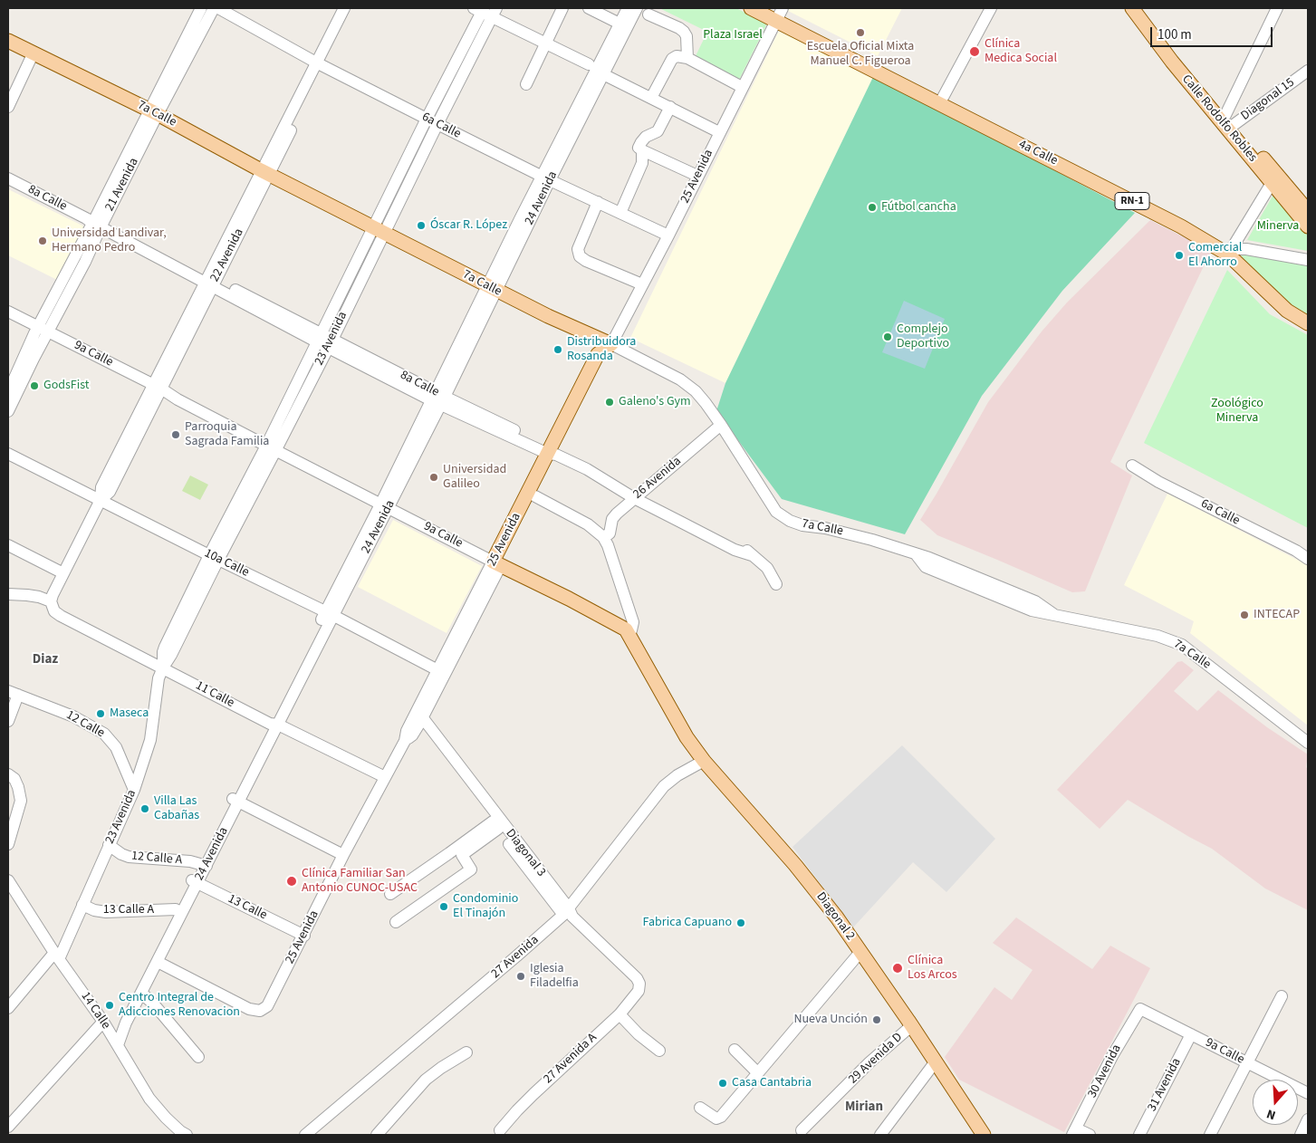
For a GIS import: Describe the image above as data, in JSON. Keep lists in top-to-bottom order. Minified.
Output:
{"streets":{"main road":["7a Calle","Calle Rodolfo Robles","4a Calle","25 Avenida","RN-1","9a Calle","Diagonal 2"],"street":["Diagonal 15","6a Calle","21 Avenida","8a Calle","24 Avenida","22 Avenida","23 Avenida","26 Avenida","10a Calle","11 Calle","12 Calle","Diagonal 3","12 Calle A","13 Calle","13 Calle A","27 Avenida","14 Calle","27 Avenida A","29 Avenida D","30 Avenida","31 Avenida"]},"crossings":[["Diagonal 15","Calle Rodolfo Robles"],["7a Calle","25 Avenida"],["7a Calle","21 Avenida"],["7a Calle","24 Avenida"],["7a Calle","22 Avenida"],["7a Calle","23 Avenida"],["7a Calle","26 Avenida"],["6a Calle","25 Avenida"],["6a Calle","24 Avenida"],["6a Calle","22 Avenida"],["6a Calle","23 Avenida"],["4a Calle","25 Avenida"],["25 Avenida","8a Calle"],["25 Avenida","24 Avenida"],["25 Avenida","9a Calle"],["25 Avenida","10a Calle"],["25 Avenida","11 Calle"],["25 Avenida","Diagonal 3"],["25 Avenida","13 Calle"],["21 Avenida","8a Calle"],["21 Avenida","9a Calle"],["8a Calle","24 Avenida"],["8a Calle","22 Avenida"],["8a Calle","23 Avenida"],["8a Calle","26 Avenida"],["24 Avenida","9a Calle"],["24 Avenida","10a Calle"],["24 Avenida","11 Calle"],["24 Avenida","12 Calle A"],["24 Avenida","13 Calle"],["24 Avenida","13 Calle A"],["24 Avenida","14 Calle"],["22 Avenida","9a Calle"],["22 Avenida","10a Calle"],["22 Avenida","11 Calle"],["23 Avenida","9a Calle"],["23 Avenida","10a Calle"],["23 Avenida","11 Calle"],["23 Avenida","12 Calle"],["23 Avenida","12 Calle A"],["23 Avenida","13 Calle A"],["23 Avenida","14 Calle"],["9a Calle","Diagonal 2"],["9a Calle","30 Avenida"],["9a Calle","31 Avenida"],["Diagonal 3","27 Avenida"],["Diagonal 3","27 Avenida A"],["Diagonal 2","27 Avenida"],["Diagonal 2","29 Avenida D"]],"districts":["Diaz","Mirian"],"parks":["Plaza Israel","Minerva","Zoológico Minerva"],"places":["Escuela Oficial Mixta Manuel C. Figueroa","Clínica Medica Social","Fútbol cancha","Óscar R. López","Universidad Landivar, Hermano Pedro","Comercial El Ahorro","Complejo Deportivo","Distribuidora Rosanda","GodsFist","Galeno's Gym","Parroquia Sagrada Familia","Universidad Galileo","INTECAP","Maseca","Villa Las Cabañas","Clínica Familiar San Antonio CUNOC-USAC","Condominio El Tinajón","Fabrica Capuano","Clínica Los Arcos","Iglesia Filadelfia","Centro Integral de Adicciones Renovacion","Nueva Unción","Casa Cantabria"],"scale_bar":"100 m","north":"bottom"}
